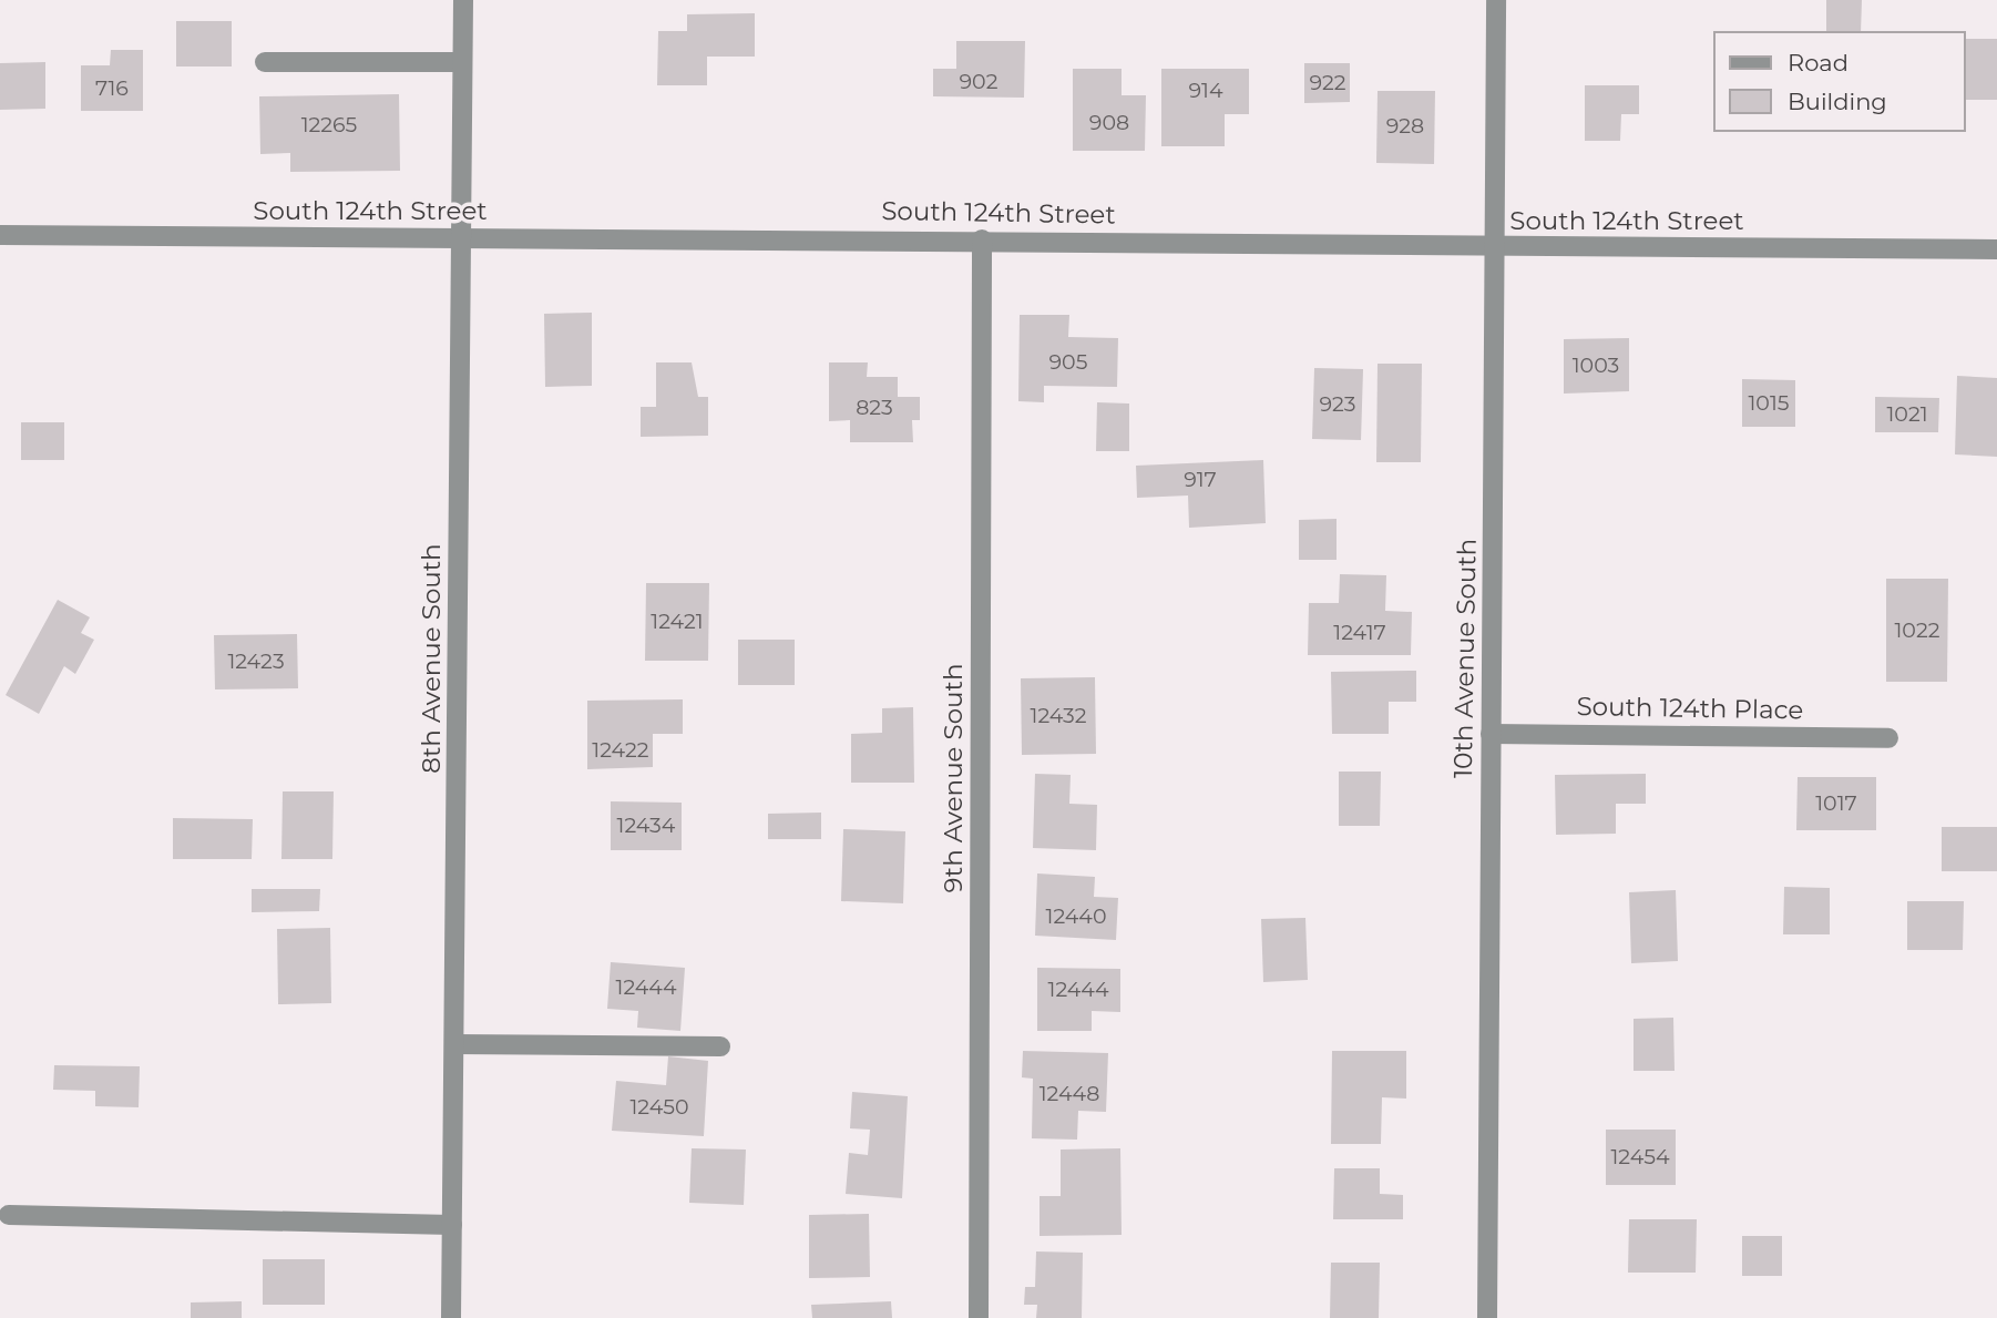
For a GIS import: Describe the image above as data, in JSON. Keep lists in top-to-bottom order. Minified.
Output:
{"streets":{"street":["South 124th Street","8th Avenue South","10th Avenue South","South 124th Place","9th Avenue South"]},"crossings":[["South 124th Street","8th Avenue South"],["South 124th Street","10th Avenue South"],["South 124th Street","9th Avenue South"],["10th Avenue South","South 124th Place"]],"house_numbers":["902","922","716","914","908","12265","928","905","1003","1015","923","823","1021","917","12421","1022","12417","12423","12432","12422","1017","12434","12440","12444","12444","12448","12450","12454"],"legend":["Road","Building"]}
